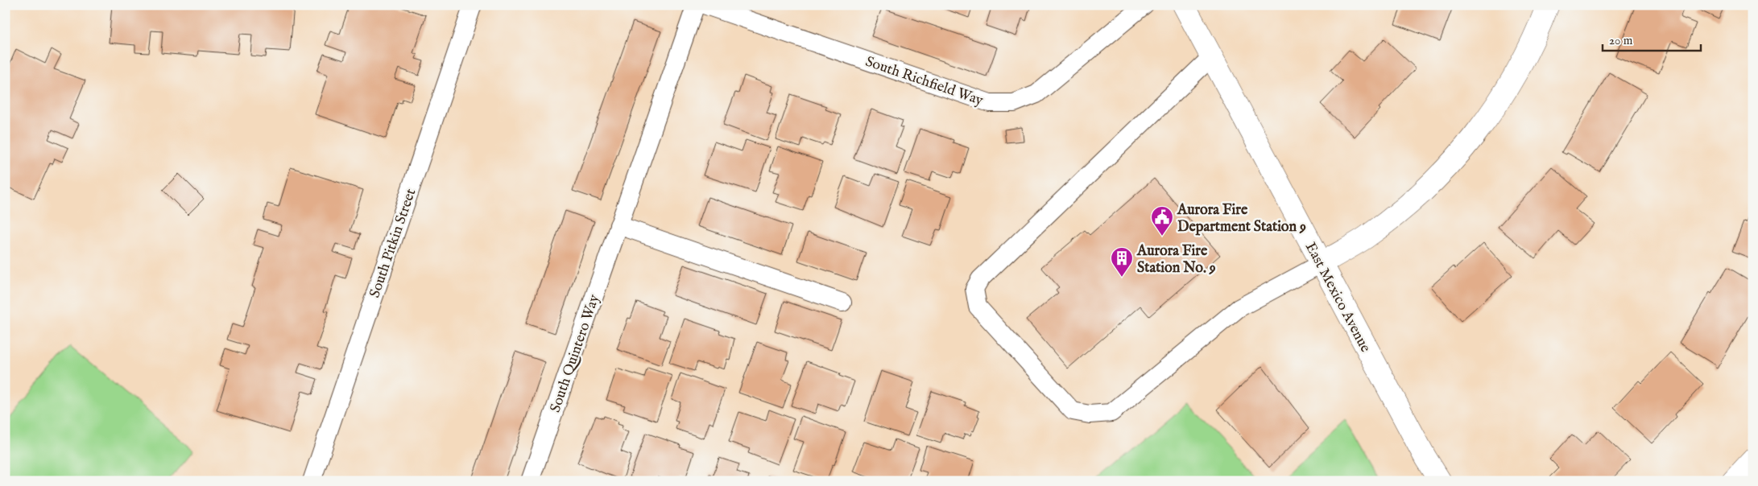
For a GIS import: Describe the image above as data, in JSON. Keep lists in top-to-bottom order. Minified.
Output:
{"streets":{"street":["East Mexico Avenue"],"lane":["South Richfield Way","South Pitkin Street","South Quintero Way"]},"places":{"public building":["Aurora Fire Department Station 9"],"building":["Aurora Fire Station No. 9"]},"scale_bar":"20 m"}
